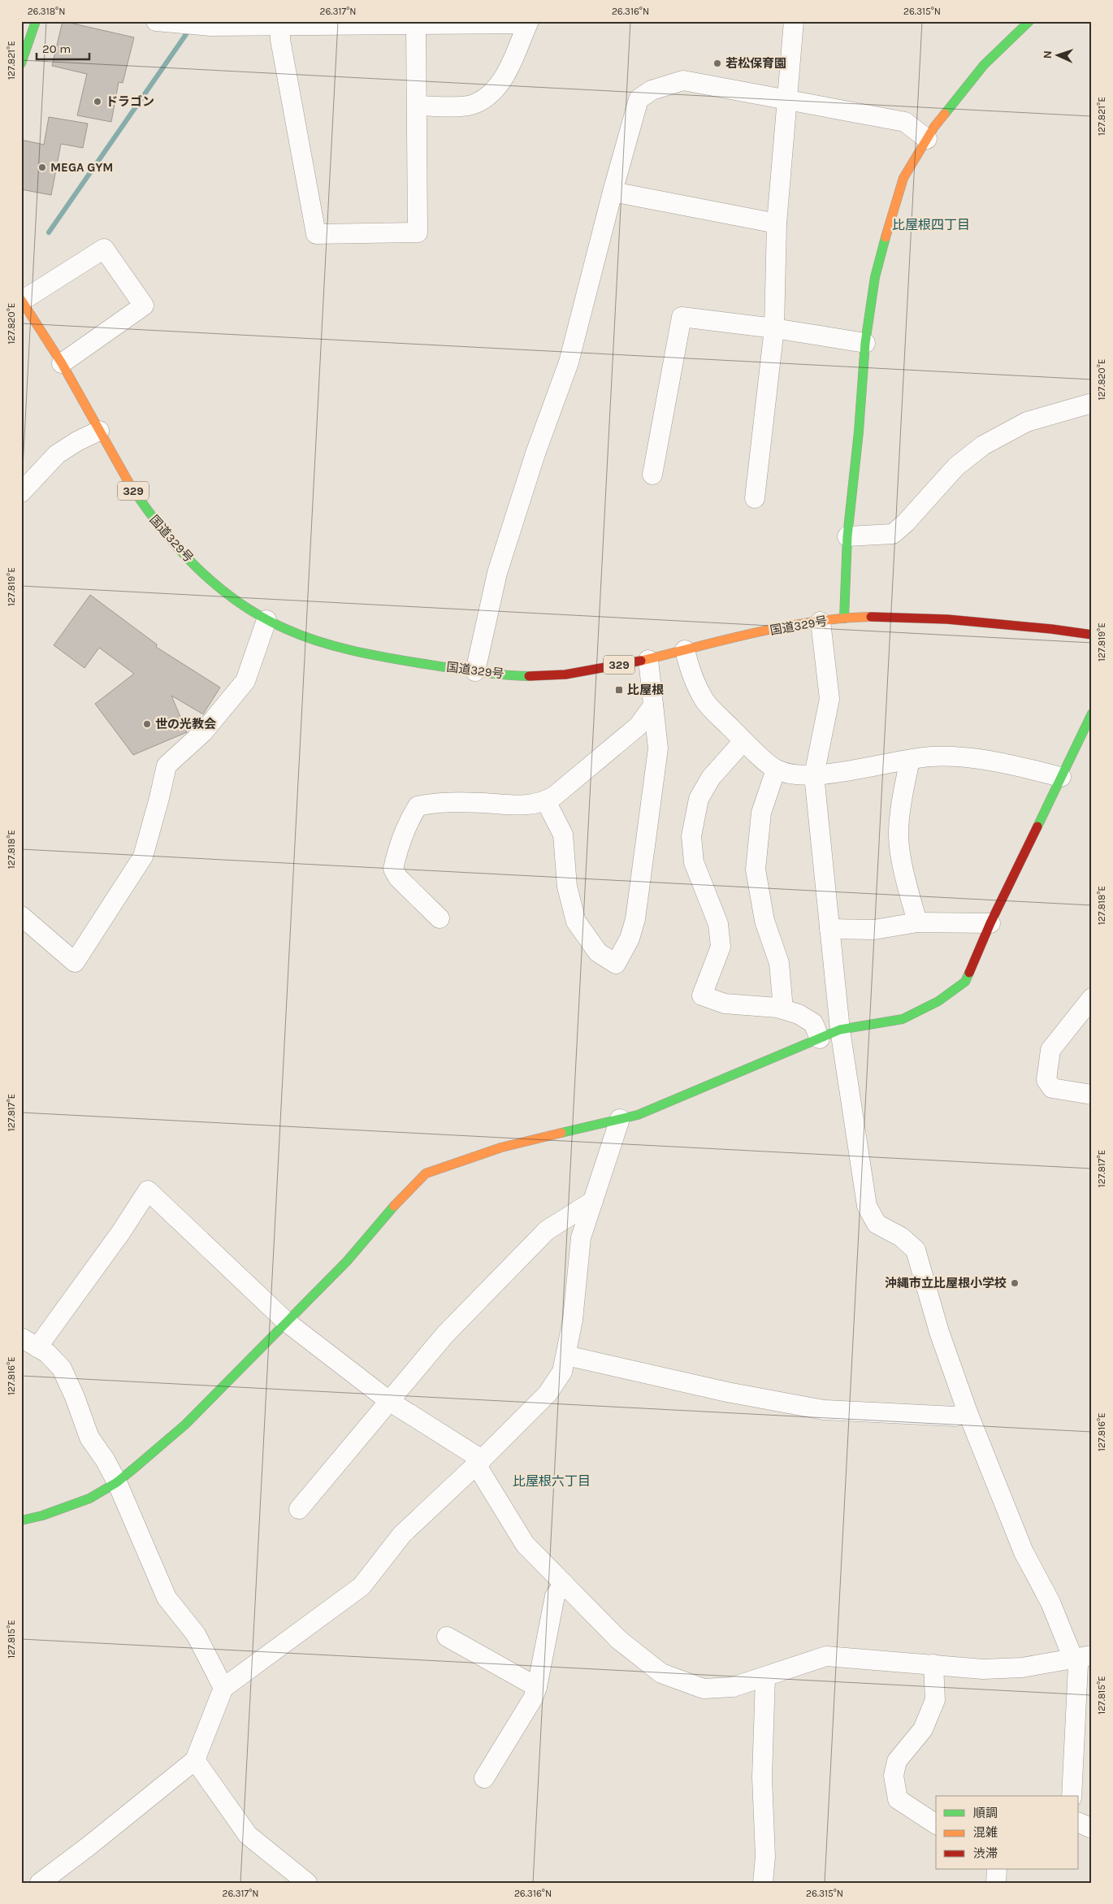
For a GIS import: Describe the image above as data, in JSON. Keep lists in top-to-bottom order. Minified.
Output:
{"streets":{"main road":["329","国道329号"]},"districts":["比屋根四丁目","比屋根六丁目"],"places":{"other":["若松保育園","ドラゴン","MEGA GYM","世の光教会","沖縄市立比屋根小学校"],"transit":["比屋根"]},"legend":["順調","混雑","渋滞"],"scale_bar":"20 m","north":"left","coordinates":["26.318°N","26.317°N","26.316°N","26.315°N","127.821°E","127.820°E","127.819°E","127.818°E","127.817°E","127.816°E","127.815°E"]}
